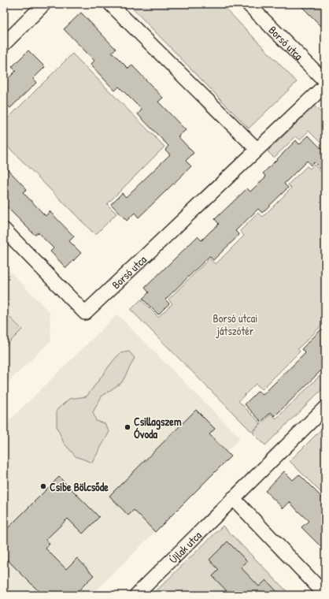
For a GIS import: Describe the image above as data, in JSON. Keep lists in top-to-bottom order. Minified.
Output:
{"streets":{"street":["Borsó utca","Újlak utca"]},"parks":["Borsó utcai játszótér"],"places":["Csillagszem Óvoda","Csibe Bölcsőde"]}
